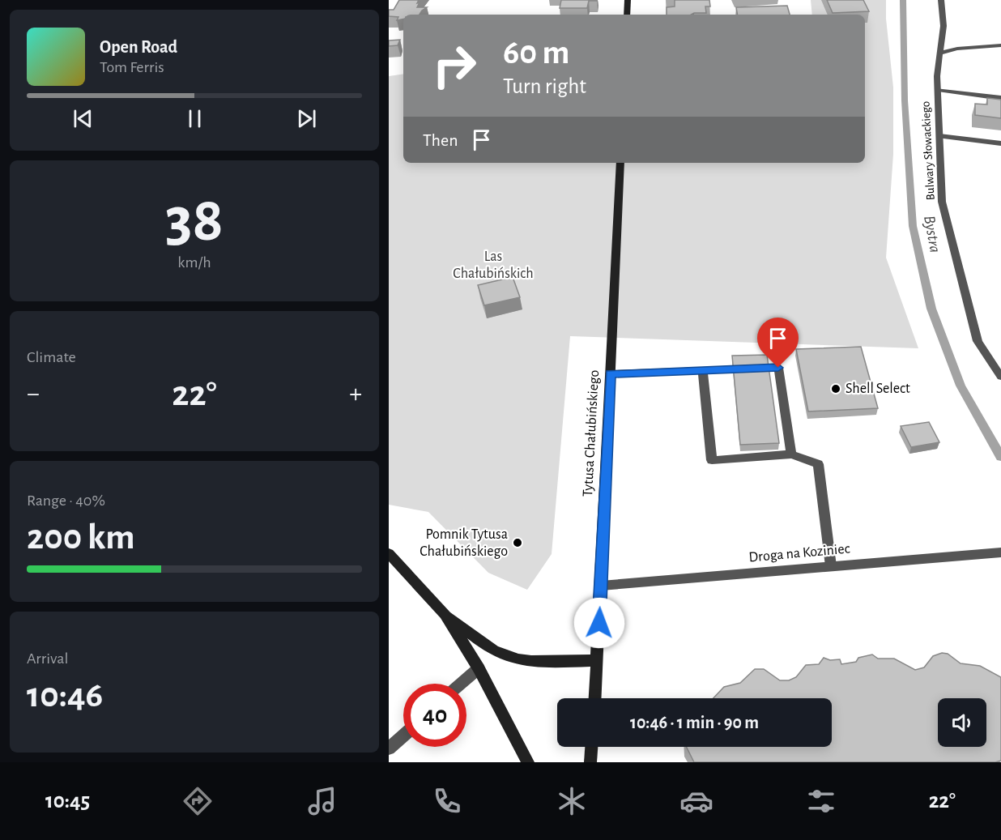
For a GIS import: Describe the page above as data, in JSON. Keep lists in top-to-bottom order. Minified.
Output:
{"streets":{"street":["Bulwary Słowackiego","Tytusa Chałubińskiego","Droga na Koziniec"]},"crossings":[["Tytusa Chałubińskiego","Droga na Koziniec"]],"water":["Bystra"],"parks":["Las Chałubińskich"],"places":["Shell Select","Pomnik Tytusa Chałubińskiego"],"page":{"turn":["60 m","Turn right"],"song":["Open Road","Tom Ferris"],"then":"Then","tile":[["38","km/h"],"Climate",["Range · 40%","200 km"],["Arrival","10:46"]],"heat":["−","22°","+"],"limit":"40","trip":"10:46 · 1 min · 90 m","tabs":["10:45","22°"]}}
